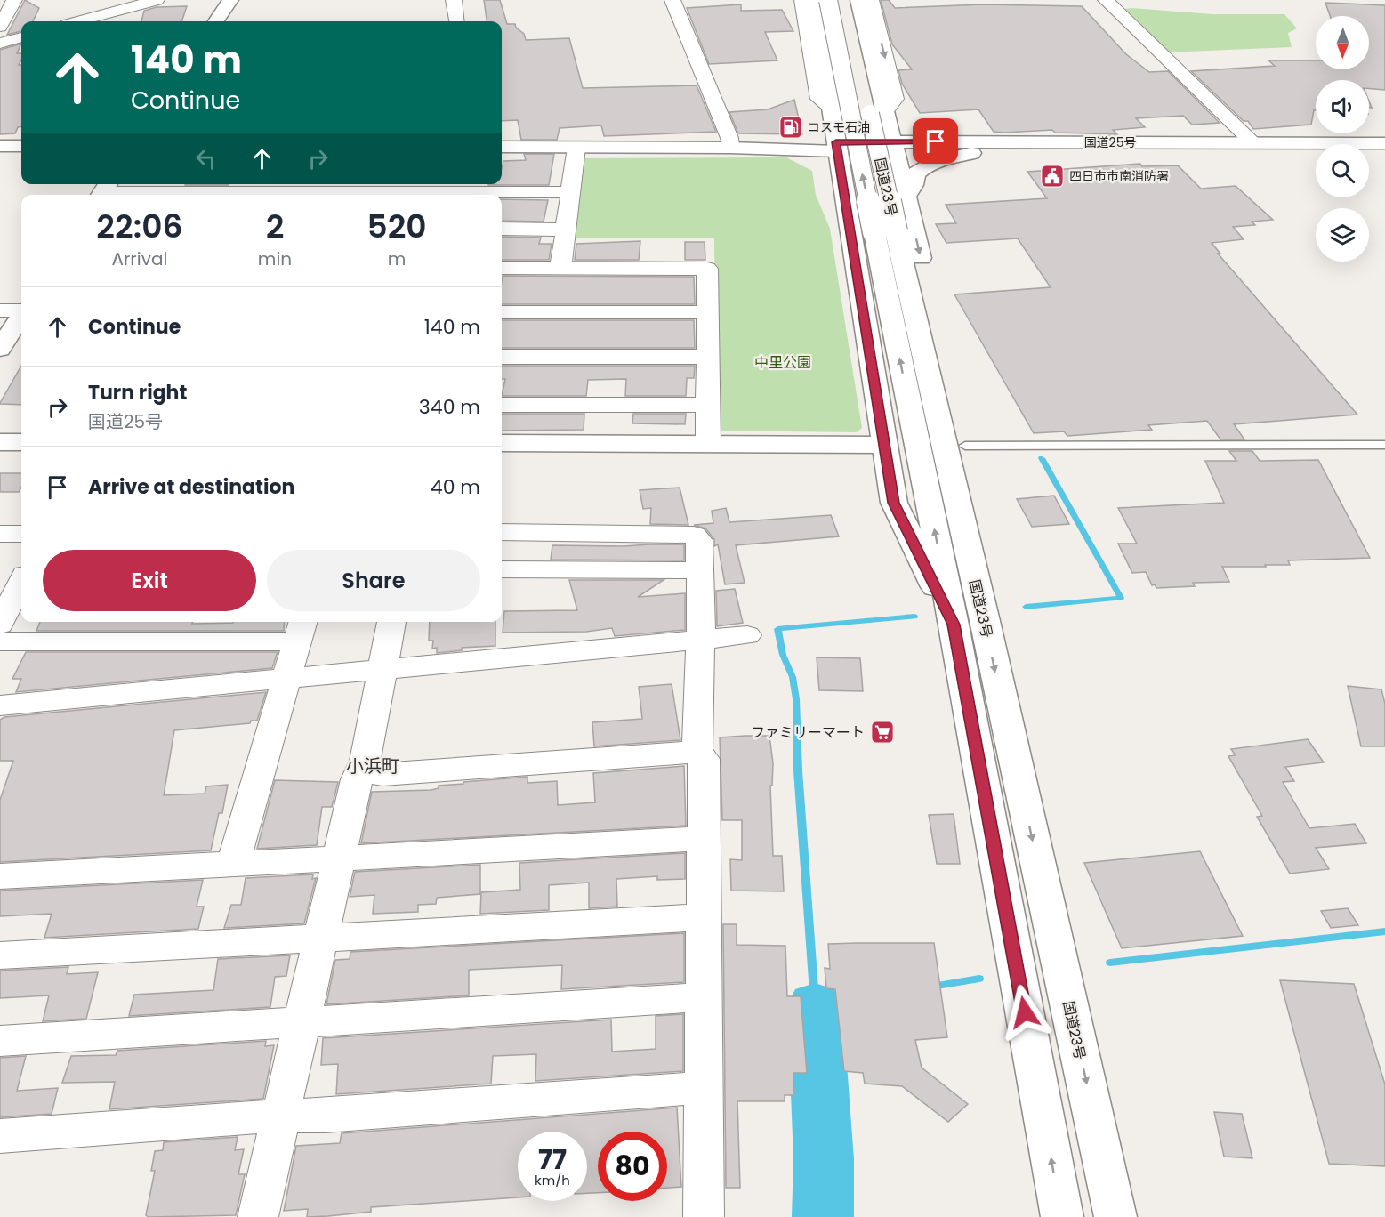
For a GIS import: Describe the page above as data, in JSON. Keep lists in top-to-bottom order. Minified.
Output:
{"streets":{"main road":["国道25号","国道23号"]},"districts":["小浜町"],"parks":["中里公園"],"places":{"fuel station":["コスモ石油"],"public building":["四日市市南消防署"],"supermarket":["ファミリーマート"]},"north":"bottom","page":{"turn":["140 m","Continue"],"eta":["22:06","Arrival","2","min","520","m"],"list":[{"name":"Continue","value":"140 m"},{"name":"Turn right","note":"国道25号","value":"340 m"},{"name":"Arrive at destination","value":"40 m"}],"buttons":["Exit","Share"],"speed":"77 km/h","limit":"80"}}
